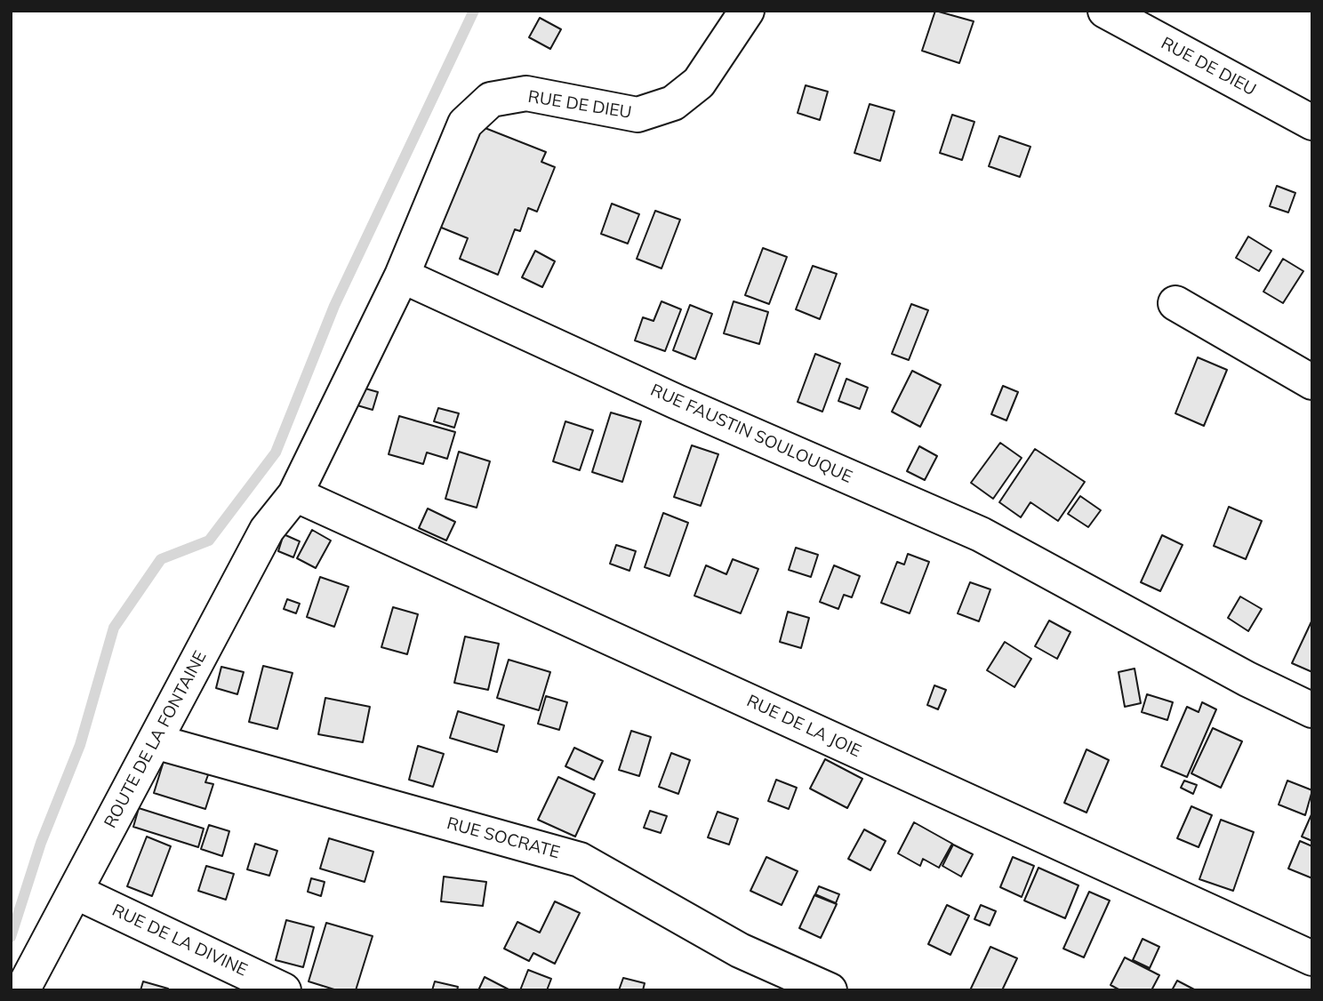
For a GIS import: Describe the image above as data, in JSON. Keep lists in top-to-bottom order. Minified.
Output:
{"streets":{"street":["RUE DE DIEU","RUE FAUSTIN SOULOUQUE","RUE DE LA JOIE","ROUTE DE LA FONTAINE","RUE SOCRATE","RUE DE LA DIVINE"]},"crossings":[["RUE DE DIEU","RUE FAUSTIN SOULOUQUE"],["RUE DE LA JOIE","ROUTE DE LA FONTAINE"],["ROUTE DE LA FONTAINE","RUE SOCRATE"],["ROUTE DE LA FONTAINE","RUE DE LA DIVINE"]]}
